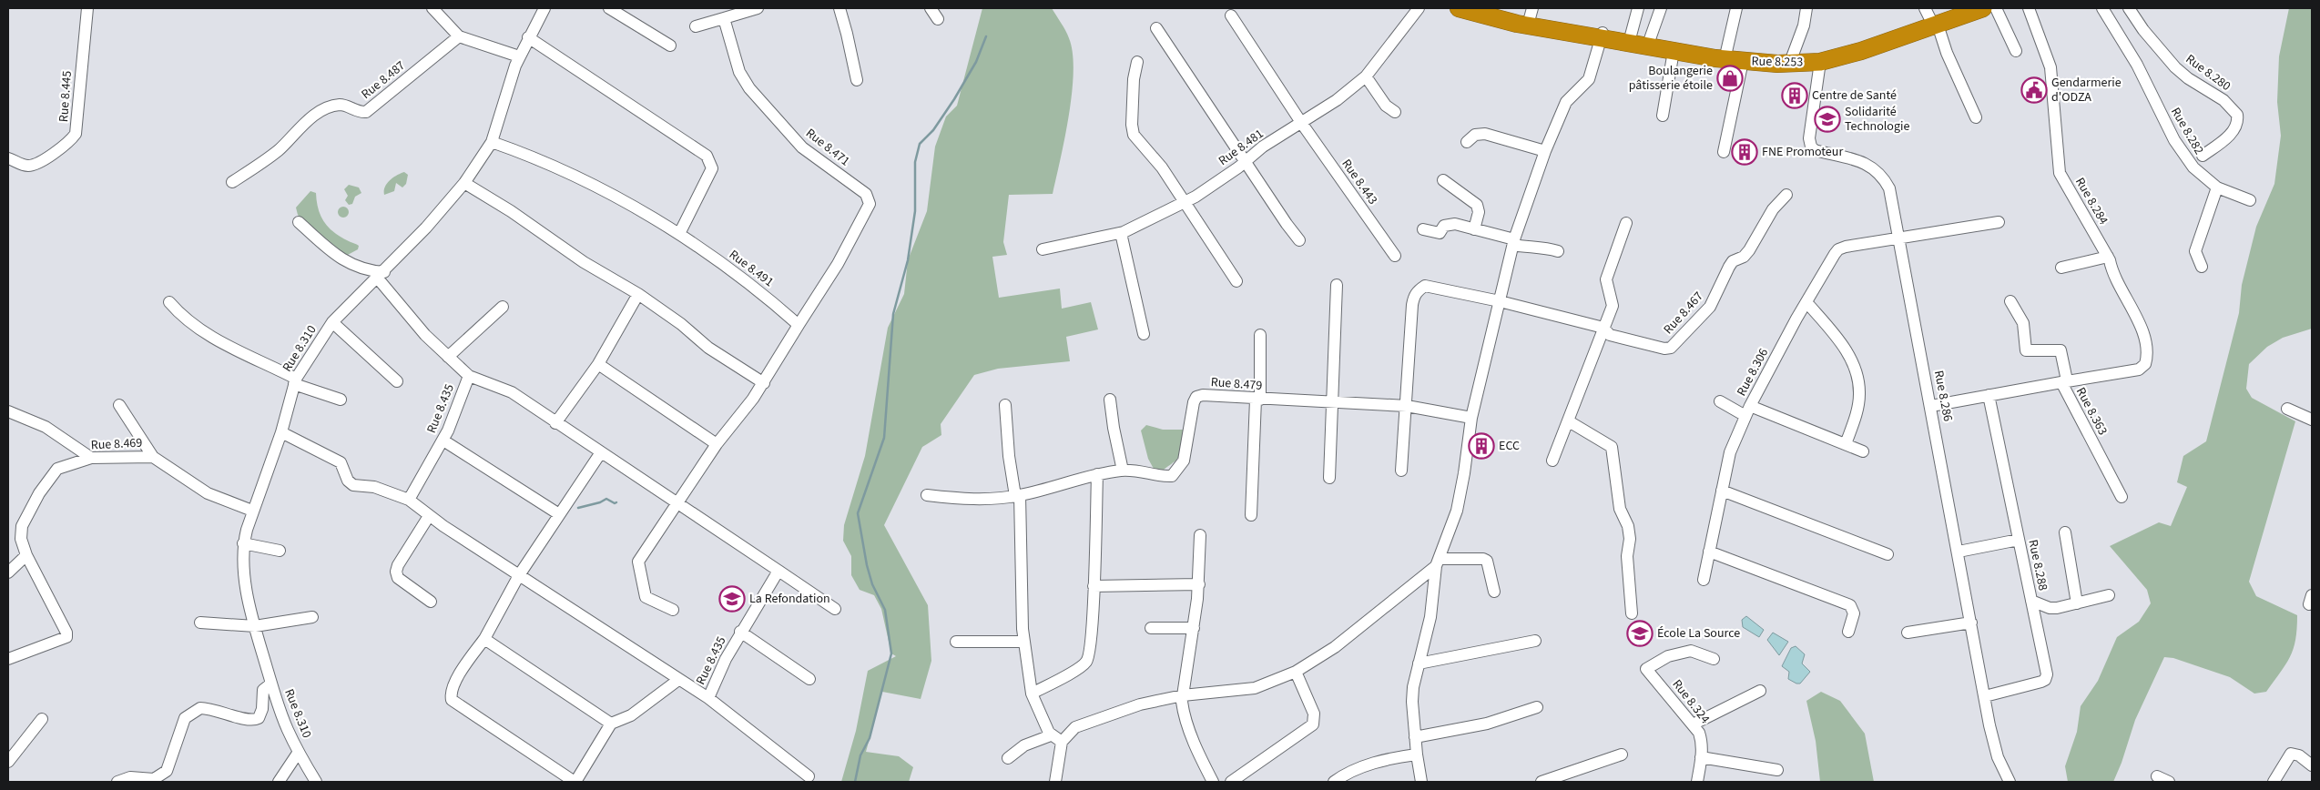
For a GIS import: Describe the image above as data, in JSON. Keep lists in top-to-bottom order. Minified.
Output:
{"streets":{"highway":["Rue 8.253"],"street":["Rue 8.280","Rue 8.487","Rue 8.445","Rue 8.282","Rue 8.471","Rue 8.481","Rue 8.443","Rue 8.284","Rue 8.491","Rue 8.467","Rue 8.310","Rue 8.306","Rue 8.479","Rue 8.286","Rue 8.435","Rue 8.363","Rue 8.469","Rue 8.288","Rue 8.324"]},"crossings":[["Rue 8.253","Rue 8.286"],["Rue 8.471","Rue 8.491"],["Rue 8.481","Rue 8.443"],["Rue 8.284","Rue 8.363"],["Rue 8.491","Rue 8.310"],["Rue 8.467","Rue 8.479"],["Rue 8.310","Rue 8.435"],["Rue 8.310","Rue 8.469"],["Rue 8.306","Rue 8.286"],["Rue 8.286","Rue 8.363"],["Rue 8.286","Rue 8.288"],["Rue 8.363","Rue 8.288"]],"places":{"shop":["Boulangerie pâtisserie étoile"],"public building":["Gendarmerie d'ODZA"],"building":["Centre de Santé","FNE Promoteur","ECC"],"school or university":["Solidarité Technologie","La Refondation","École La Source"]}}
